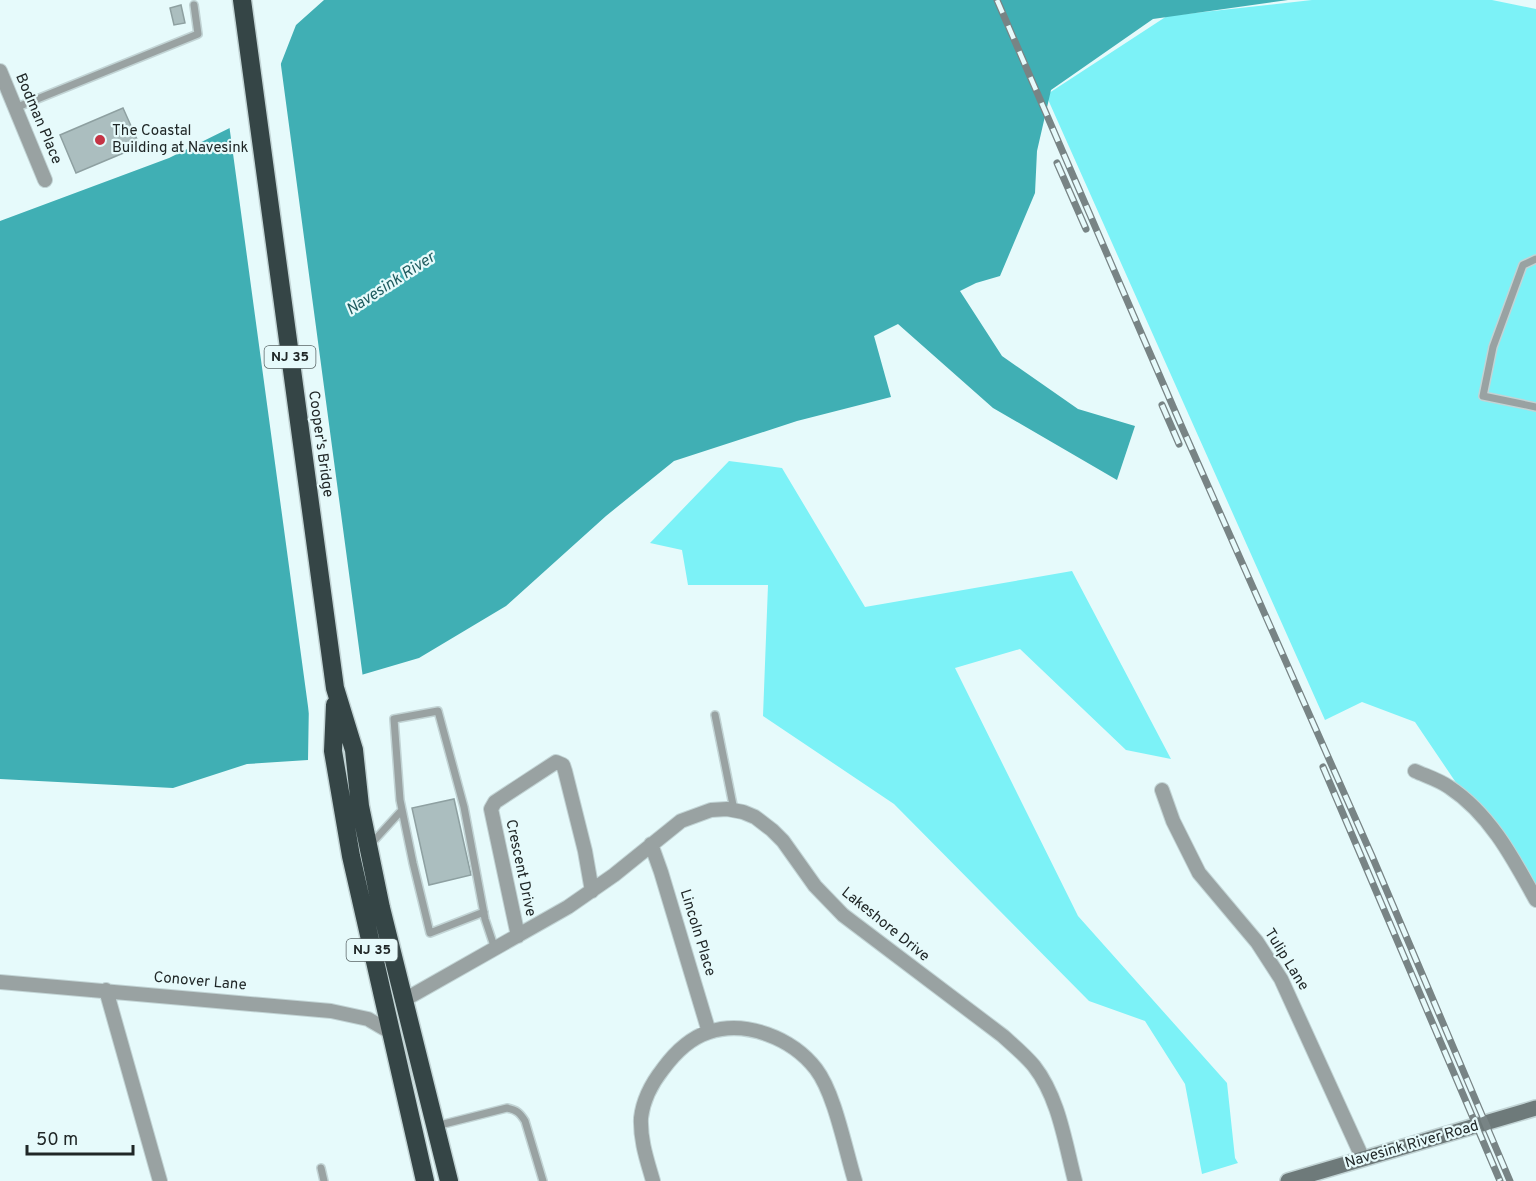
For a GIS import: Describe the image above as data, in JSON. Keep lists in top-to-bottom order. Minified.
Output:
{"streets":{"highway":["NJ 35","Cooper's Bridge"],"main road":["Navesink River Road"],"street":["Bodman Place","Crescent Drive","Lakeshore Drive","Lincoln Place","Tulip Lane","Conover Lane"]},"crossings":[["NJ 35","Cooper's Bridge"],["NJ 35","Lakeshore Drive"],["NJ 35","Conover Lane"],["Crescent Drive","Lakeshore Drive"],["Lakeshore Drive","Lincoln Place"],["Tulip Lane","Navesink River Road"]],"water":["Navesink River"],"places":["The Coastal Building at Navesink"],"scale_bar":"50 m"}
